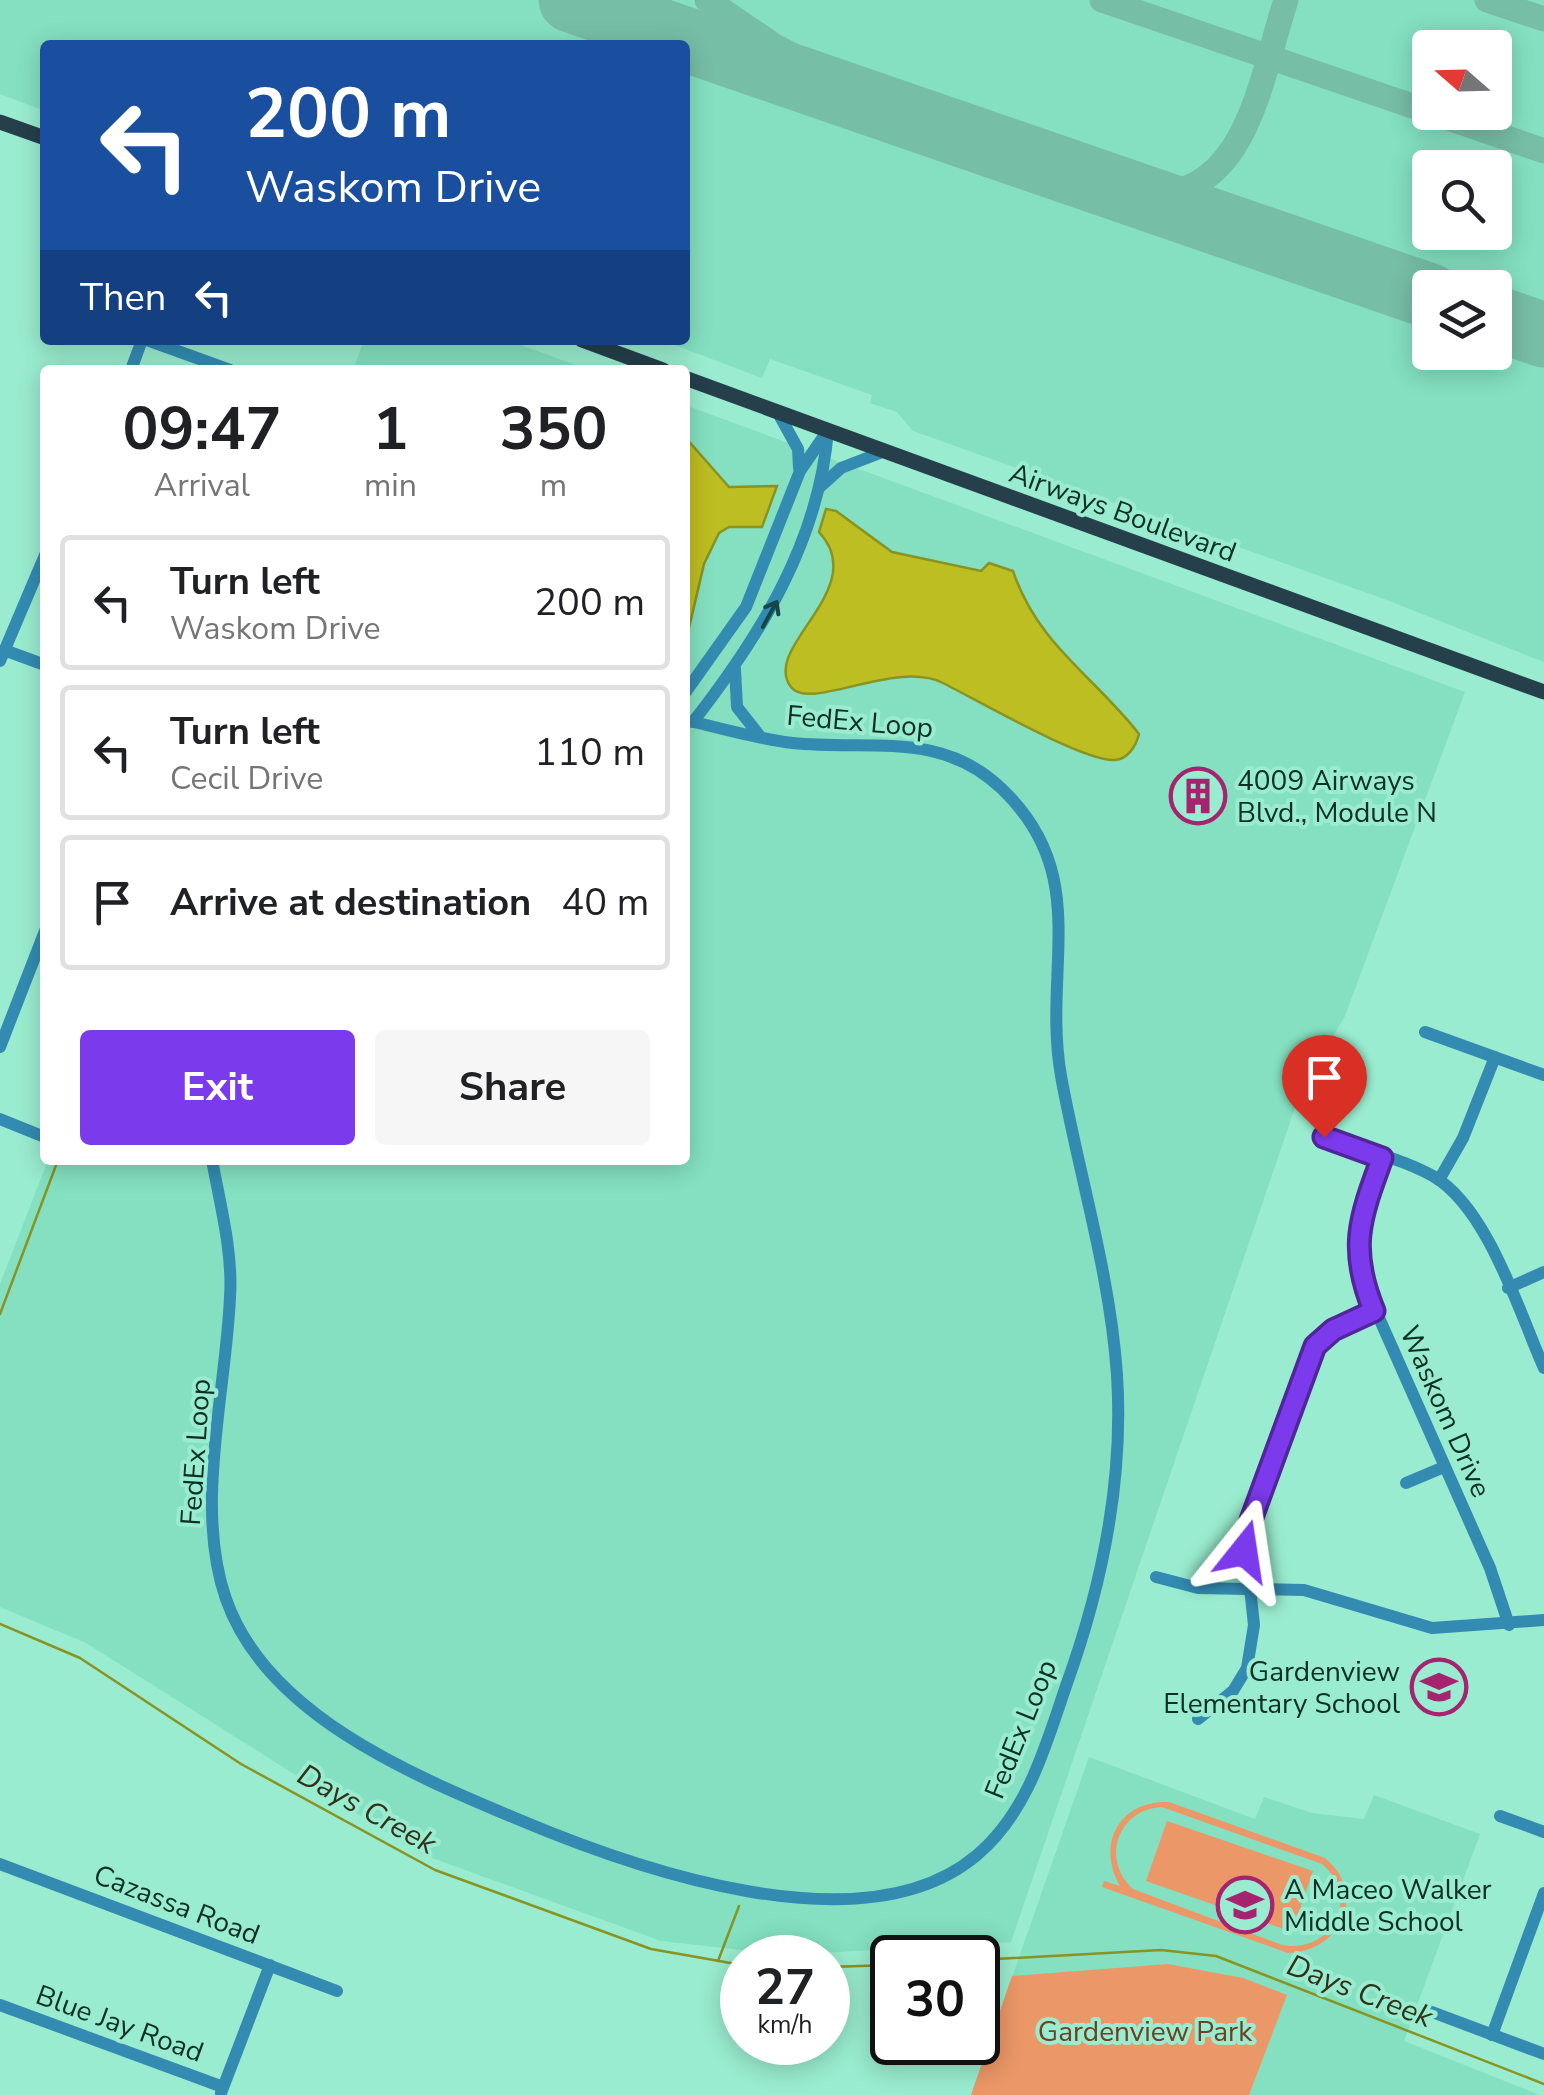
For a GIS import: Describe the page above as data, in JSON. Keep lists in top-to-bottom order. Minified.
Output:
{"streets":{"main road":["Airways Boulevard"],"street":["FedEx Loop","Waskom Drive","Cazassa Road","Blue Jay Road"]},"water":["Days Creek"],"parks":["Gardenview Park"],"places":{"building":["4009 Airways Blvd., Module N"],"school or university":["Gardenview Elementary School","A Maceo Walker Middle School"]},"north":"left","page":{"turn":["200 m","Waskom Drive"],"then":"Then","eta":["09:47","Arrival","1","min","350","m"],"list":[{"name":"Turn left","note":"Waskom Drive","value":"200 m"},{"name":"Turn left","note":"Cecil Drive","value":"110 m"},{"name":"Arrive at destination","value":"40 m"}],"buttons":["Exit","Share"],"speed":"27 km/h","limit":"30"}}
